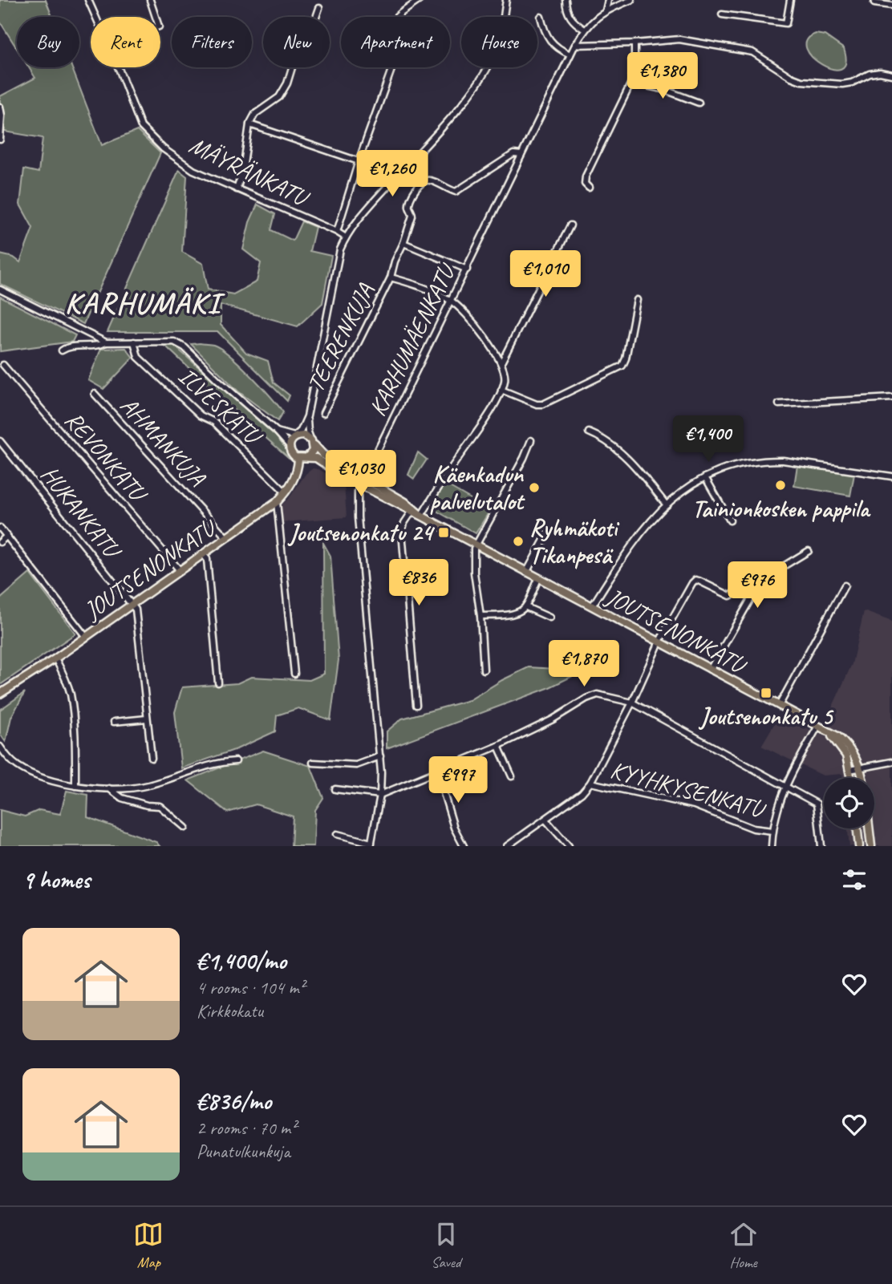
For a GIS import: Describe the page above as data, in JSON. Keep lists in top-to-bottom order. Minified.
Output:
{"streets":{"main road":["JOUTSENONKATU"],"street":["MÄYRÄNKATU","TEERENKUJA","KARHUMÄENKATU","ILVESKATU","AHMANKUJA","REVONKATU","HUKANKATU","KYYHKYSENKATU"]},"crossings":[["TEERENKUJA","KARHUMÄENKATU"],["KARHUMÄENKATU","JOUTSENONKATU"],["ILVESKATU","JOUTSENONKATU"],["AHMANKUJA","JOUTSENONKATU"],["REVONKATU","JOUTSENONKATU"],["HUKANKATU","JOUTSENONKATU"]],"districts":["KARHUMÄKI"],"places":{"other":["Tainionkosken pappila","Käenkadun palvelutalot","Ryhmäkoti Tikanpesä"],"transit":["Joutsenonkatu 24","Joutsenonkatu 5"]},"page":{"chip":["Buy","Rent","Filters","New","Apartment","House"],"price":["€1,380","€1,260","€1,010","€1,400","€1,030","€836","€976","€1,870","€997"],"heading":"9 homes","list":[{"name":"€1,400/mo","note":"4 rooms · 104 m² · Kirkkokatu"},{"name":"€836/mo","note":"2 rooms · 70 m² · Punatulkunkuja"}],"tabs":["Map","Saved","Home"]}}
